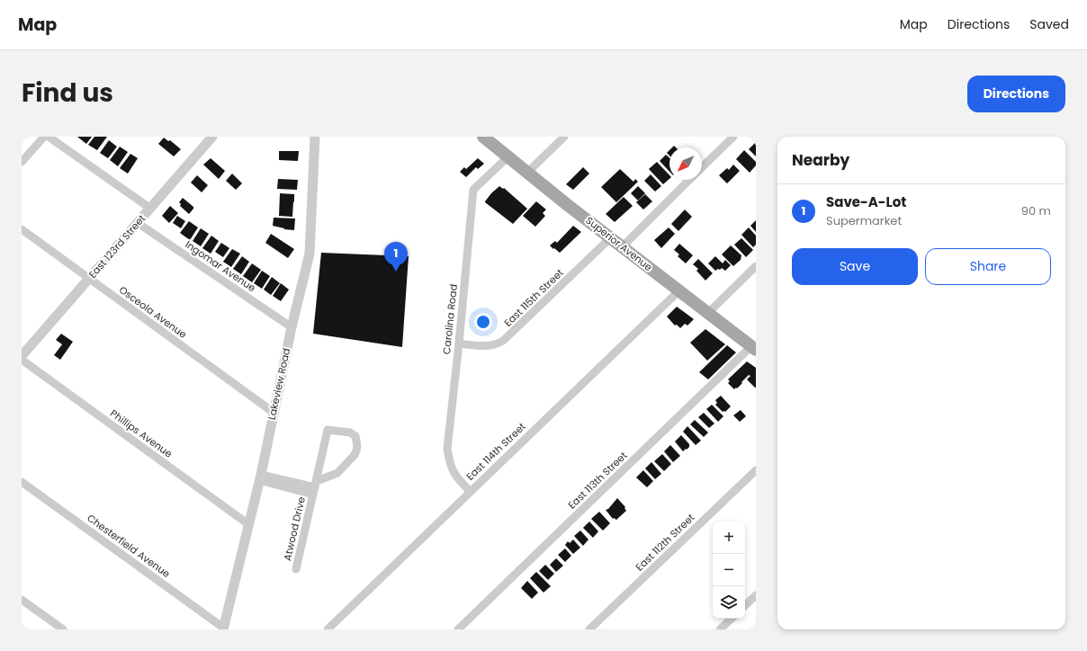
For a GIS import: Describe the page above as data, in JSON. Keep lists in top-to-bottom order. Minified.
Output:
{"streets":{"main road":["Superior Avenue"],"street":["East 123rd Street","Ingomar Avenue","East 115th Street","Osceola Avenue","Carolina Road","Lakeview Road","Phillips Avenue","East 114th Street","East 113th Street","Atwood Drive","East 112th Street","Chesterfield Avenue"]},"crossings":[["Superior Avenue","East 115th Street"],["Superior Avenue","Carolina Road"],["Superior Avenue","East 114th Street"],["Superior Avenue","East 113th Street"],["East 123rd Street","Ingomar Avenue"],["East 123rd Street","Osceola Avenue"],["Ingomar Avenue","Lakeview Road"],["East 115th Street","Carolina Road"],["Osceola Avenue","Lakeview Road"],["Carolina Road","East 114th Street"],["Lakeview Road","Phillips Avenue"],["Lakeview Road","Atwood Drive"],["Lakeview Road","Chesterfield Avenue"]],"north":"bottom left","page":{"header":"Map","nav":["Map","Directions","Saved"],"title":"Find us","buttons":["Directions",["Save","Share"]],"heading":"Nearby","list":[{"mark":"1","name":"Save-A-Lot","note":"Supermarket","value":"90 m"}],"pins":"1","map_buttons":["+","−"]}}
